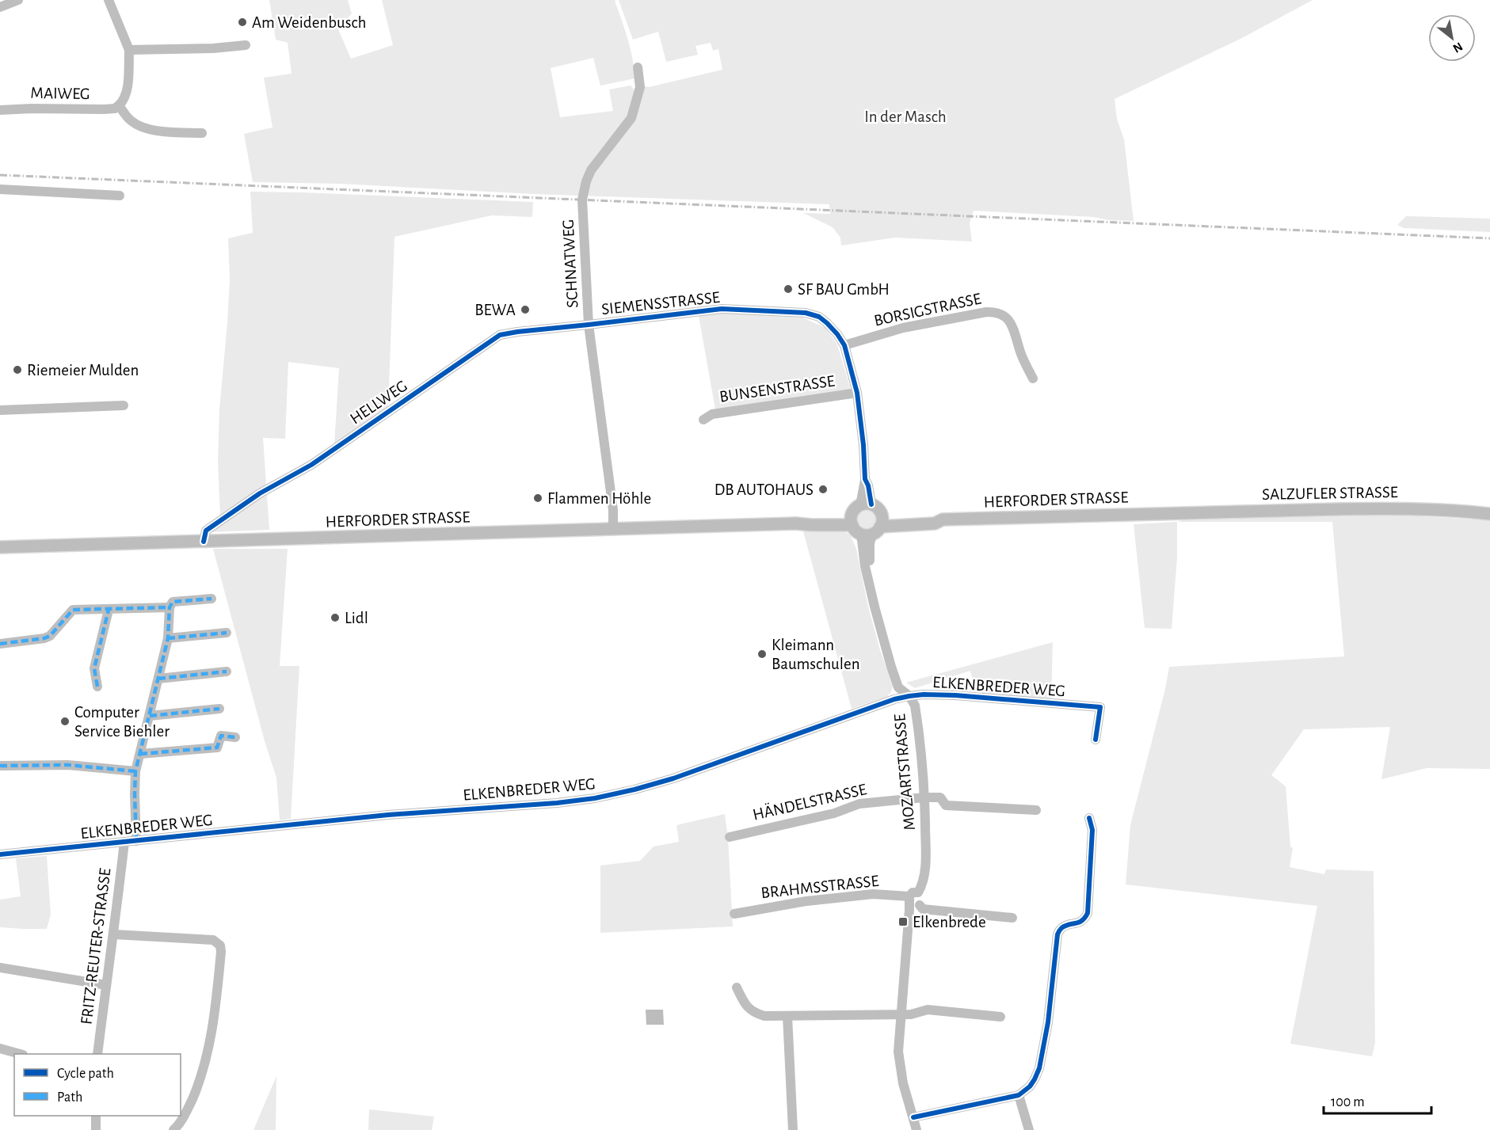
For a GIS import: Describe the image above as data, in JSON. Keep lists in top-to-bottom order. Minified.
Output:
{"streets":{"main road":["SALZUFLER STRASSE","HERFORDER STRASSE"],"street":["MAIWEG","SCHNATWEG","SIEMENSSTRASSE","BORSIGSTRASSE","BUNSENSTRASSE","HELLWEG","ELKENBREDER WEG","MOZARTSTRASSE","HÄNDELSTRASSE","BRAHMSSTRASSE","FRITZ-REUTER-STRASSE"]},"crossings":[["SCHNATWEG","SIEMENSSTRASSE"],["SCHNATWEG","HELLWEG"],["SCHNATWEG","HERFORDER STRASSE"],["SIEMENSSTRASSE","BORSIGSTRASSE"],["SIEMENSSTRASSE","BUNSENSTRASSE"],["SIEMENSSTRASSE","HELLWEG"],["SIEMENSSTRASSE","HERFORDER STRASSE"],["HELLWEG","HERFORDER STRASSE"],["SALZUFLER STRASSE","HERFORDER STRASSE"],["HERFORDER STRASSE","MOZARTSTRASSE"],["ELKENBREDER WEG","MOZARTSTRASSE"],["ELKENBREDER WEG","FRITZ-REUTER-STRASSE"],["MOZARTSTRASSE","HÄNDELSTRASSE"],["MOZARTSTRASSE","BRAHMSSTRASSE"]],"parks":["In der Masch"],"places":{"other":["Am Weidenbusch","SF BAU GmbH","BEWA","Riemeier Mulden","DB AUTOHAUS","Flammen Höhle","Lidl","Kleimann Baumschulen","Computer Service Biehler"],"transit":["Elkenbrede"]},"legend":["Cycle path","Path"],"scale_bar":"100 m","north":"bottom right"}
